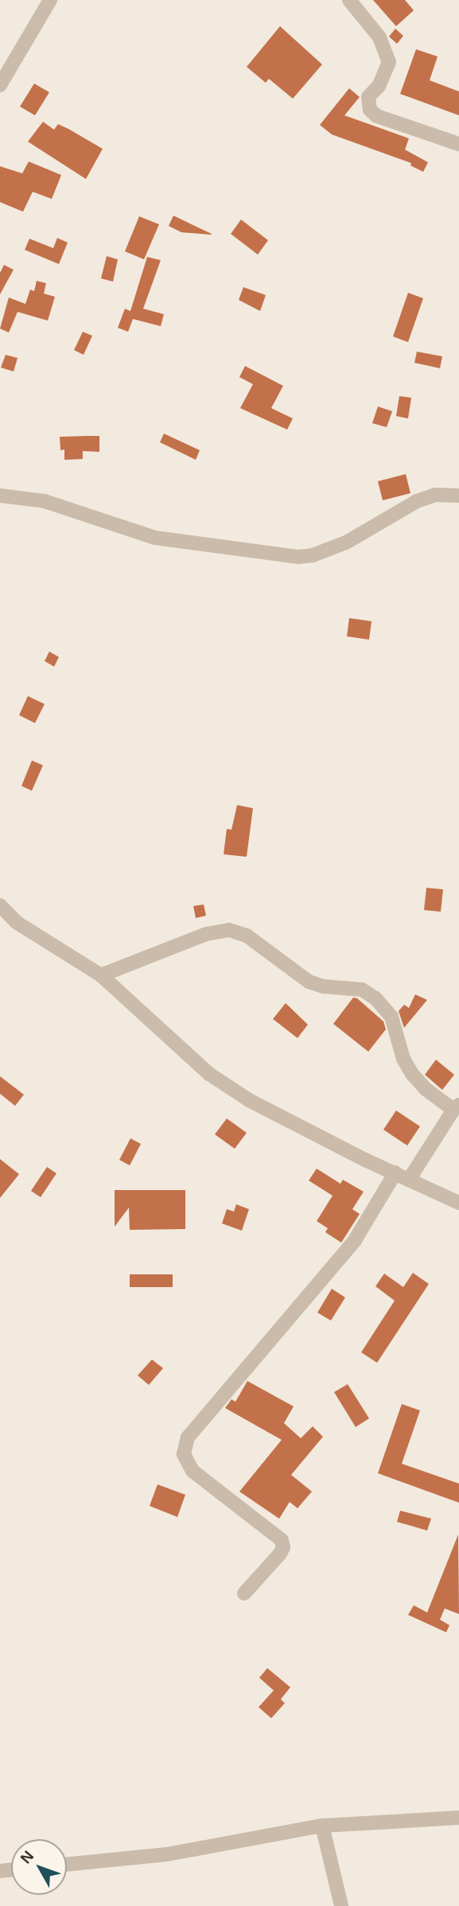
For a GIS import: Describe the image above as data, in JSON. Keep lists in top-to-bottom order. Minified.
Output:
{"north":"top left"}
